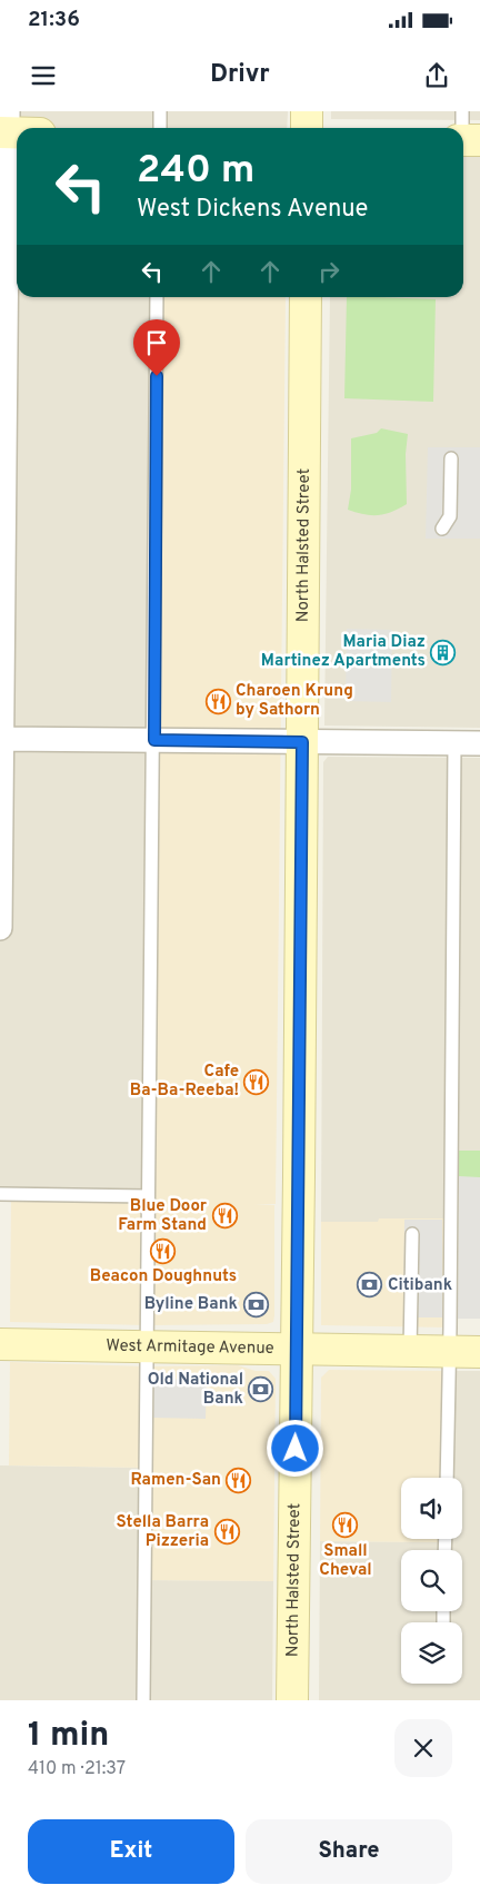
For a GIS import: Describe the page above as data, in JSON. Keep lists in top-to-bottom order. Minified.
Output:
{"streets":{"main road":["North Halsted Street","West Armitage Avenue"]},"crossings":[["North Halsted Street","West Armitage Avenue"]],"places":{"building":["Maria Diaz Martinez Apartments"],"restaurant":["Charoen Krung by Sathorn","Cafe Ba-Ba-Reeba!","Blue Door Farm Stand","Beacon Doughnuts","Ramen-San","Small Cheval","Stella Barra Pizzeria"],"bank":["Citibank","Byline Bank","Old National Bank"]},"page":{"status":"21:36","header":"Drivr","turn":["240 m","West Dickens Avenue"],"heading":["1 min","410 m · 21:37"],"buttons":["Exit","Share"]}}
